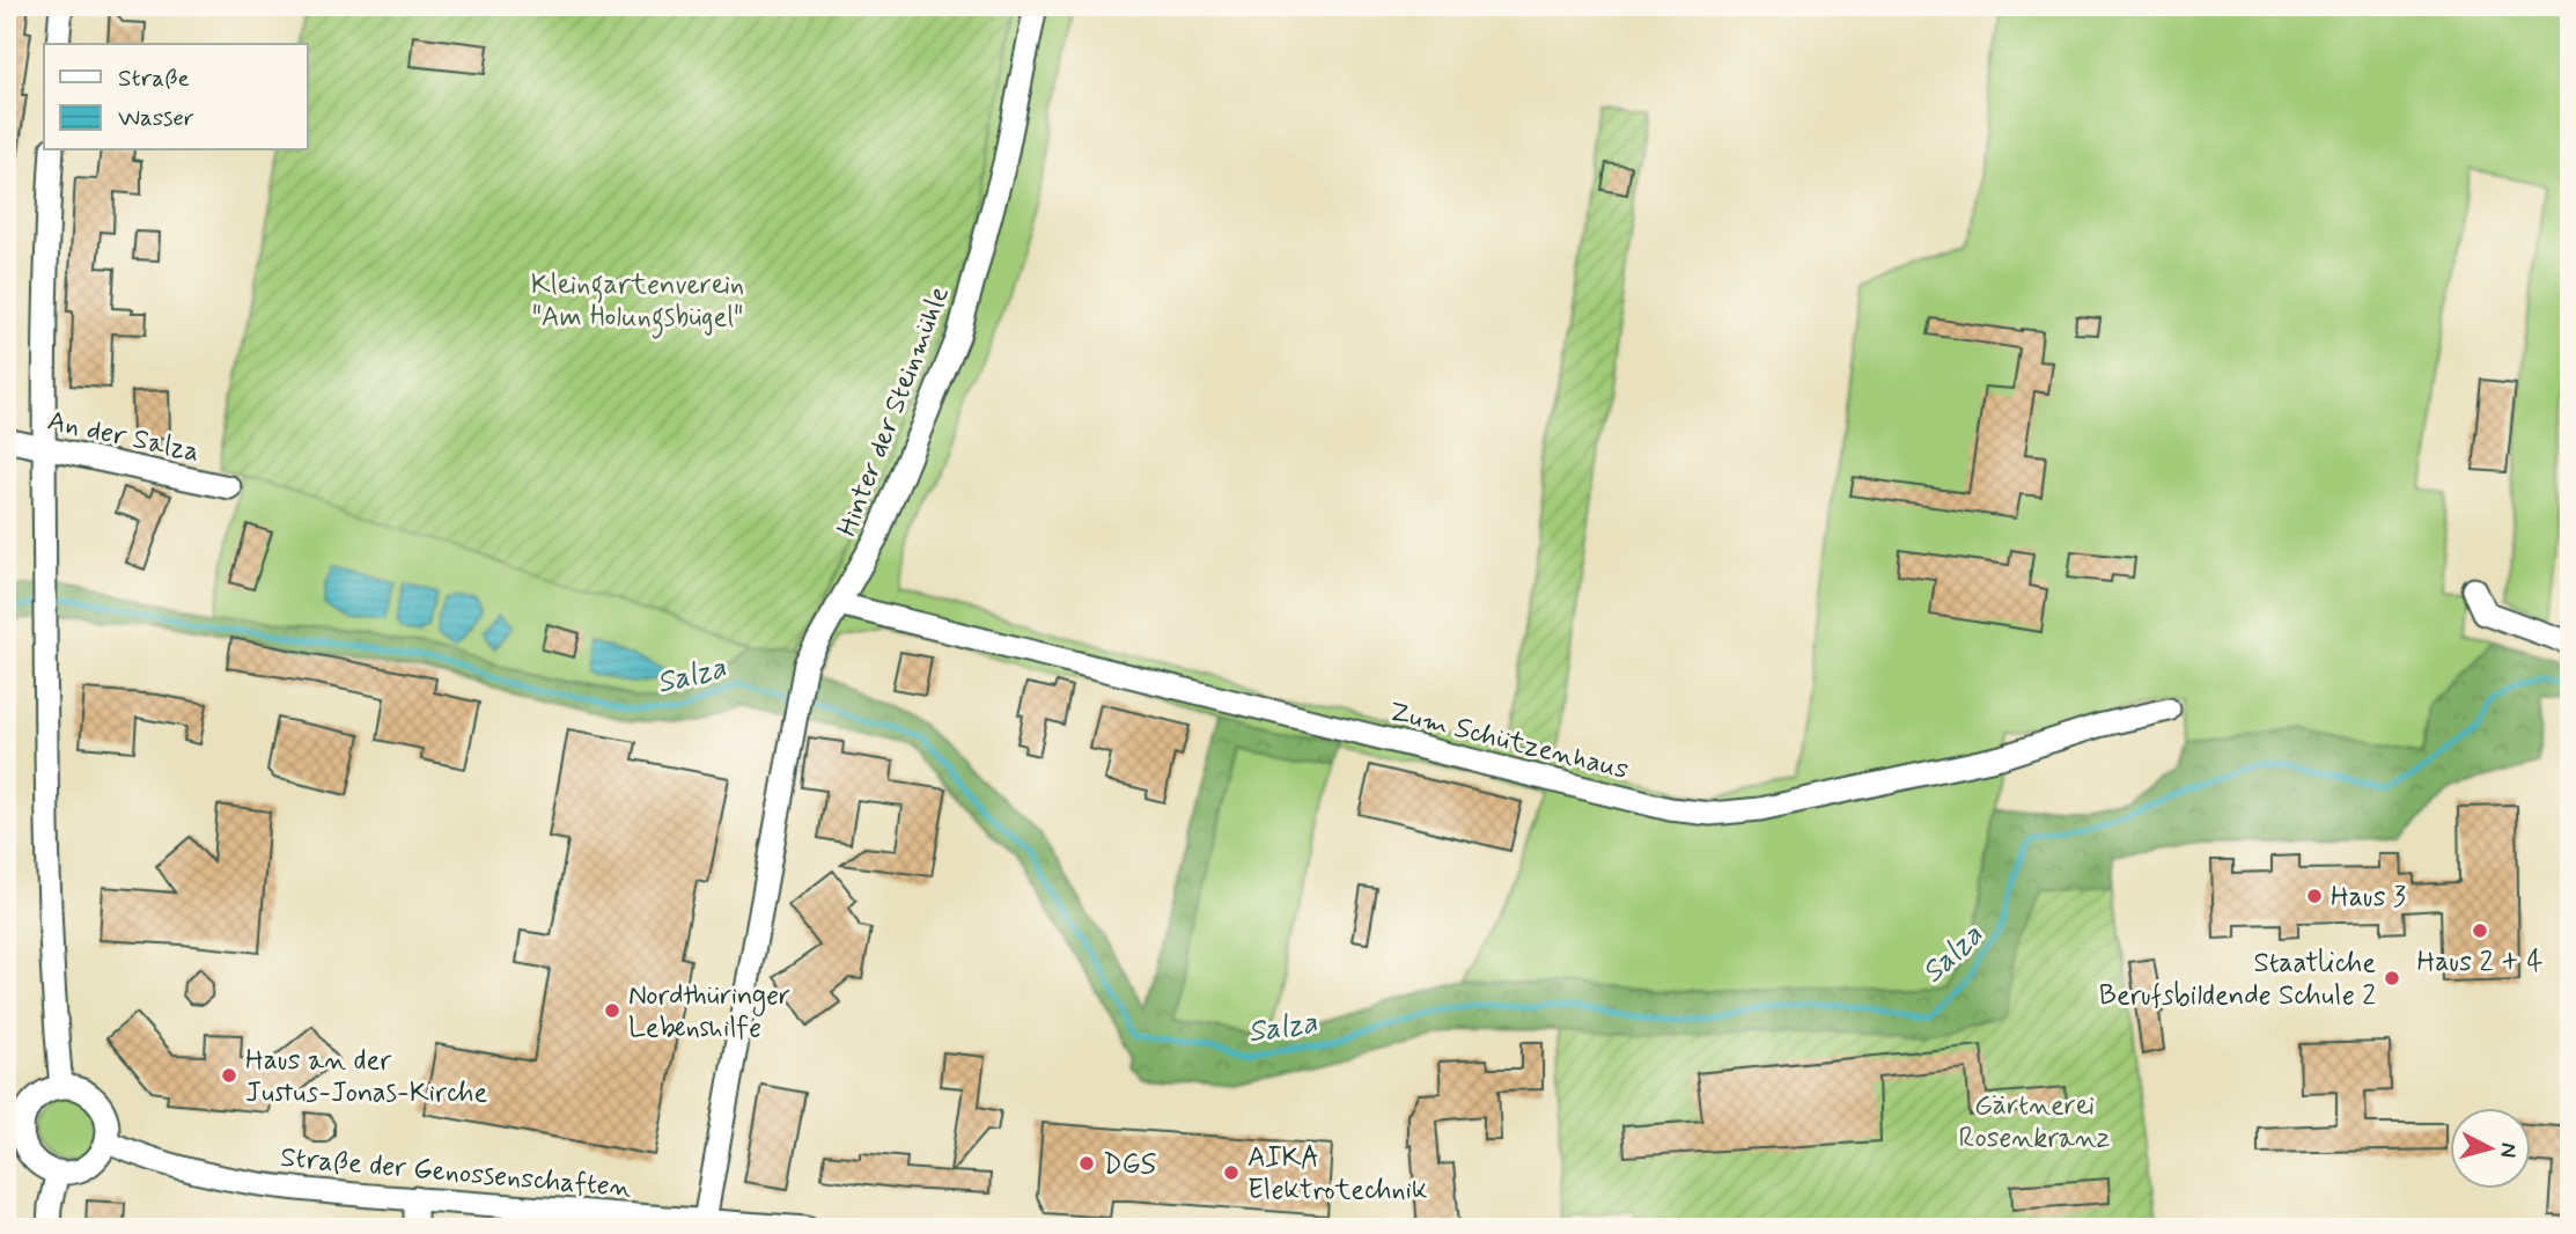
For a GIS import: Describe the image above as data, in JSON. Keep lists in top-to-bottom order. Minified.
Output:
{"streets":{"street":["Hinter der Steinmühle","An der Salza","Zum Schützenhaus","Straße der Genossenschaften"]},"crossings":[["Hinter der Steinmühle","Zum Schützenhaus"],["Hinter der Steinmühle","Straße der Genossenschaften"]],"water":["Salza"],"parks":["Kleingartenverein \"Am Holungsbügel\"","Gärtnerei Rosenkranz"],"places":["Haus 3","Haus 2 + 4","Staatliche Berufsbildende Schule 2","Nordthüringer Lebenshilfe","Haus an der Justus-Jonas-Kirche","DGS","AIKA Elektrotechnik"],"legend":["Straße","Wasser"],"north":"right"}
